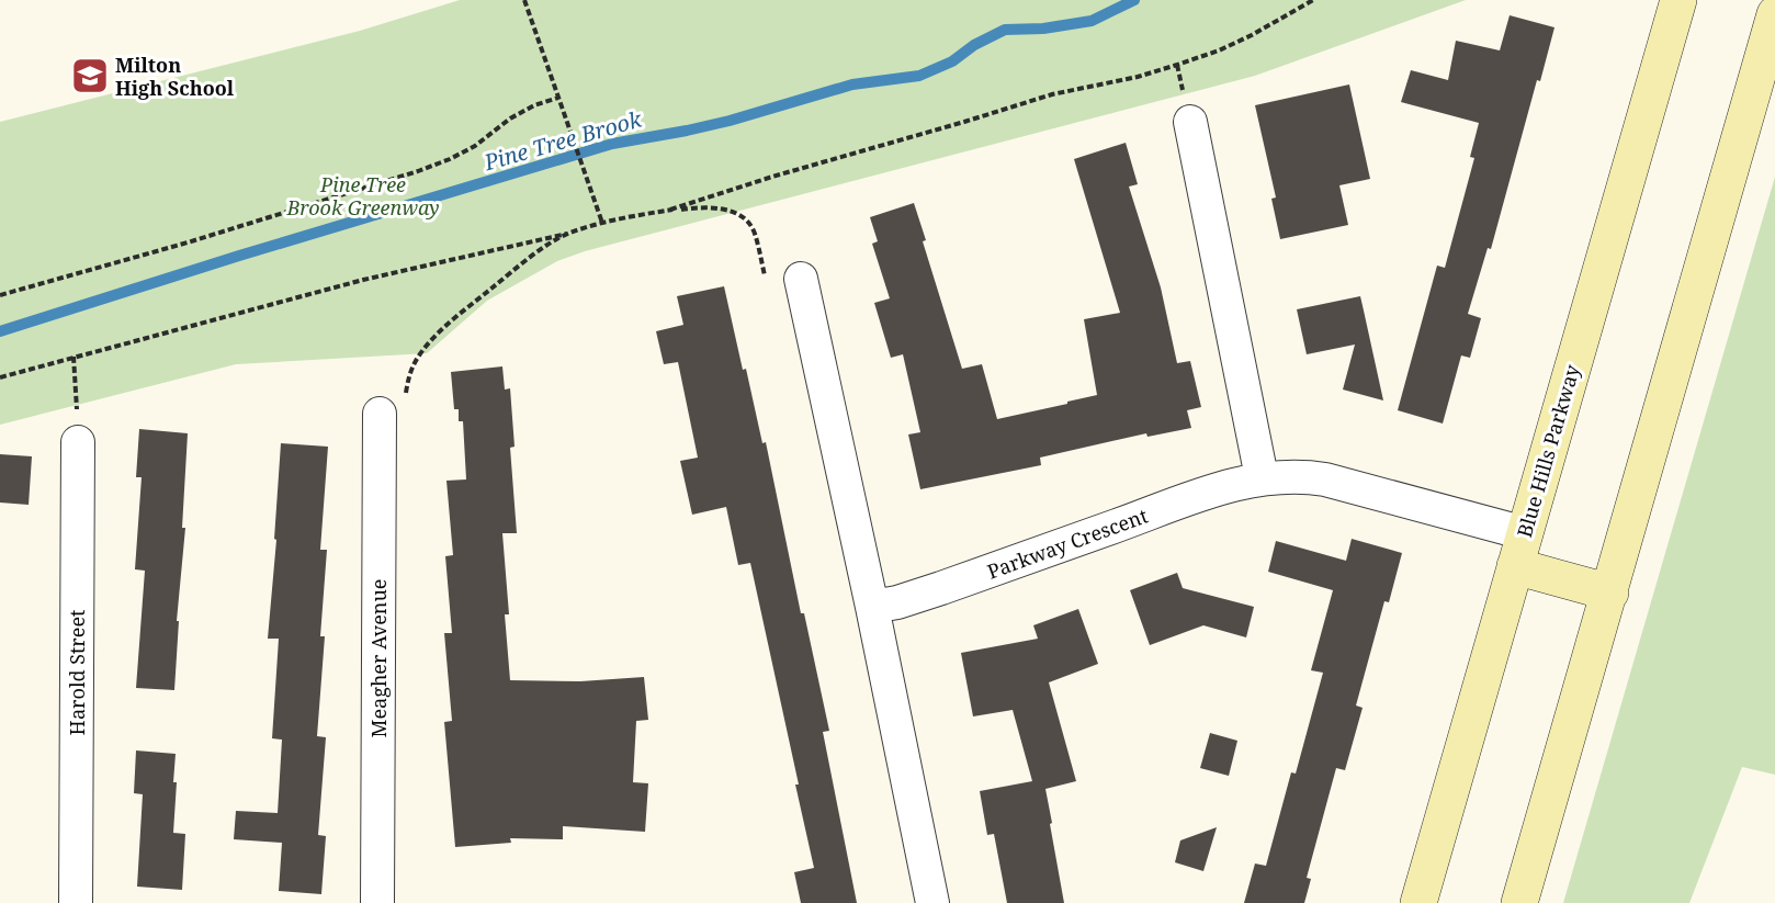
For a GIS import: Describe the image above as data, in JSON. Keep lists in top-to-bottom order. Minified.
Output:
{"streets":{"main road":["Blue Hills Parkway"],"street":["Parkway Crescent","Meagher Avenue","Harold Street"]},"crossings":[["Blue Hills Parkway","Parkway Crescent"]],"water":["Pine Tree Brook"],"parks":["Pine Tree Brook Greenway"],"places":{"school or university":["Milton High School"]}}
